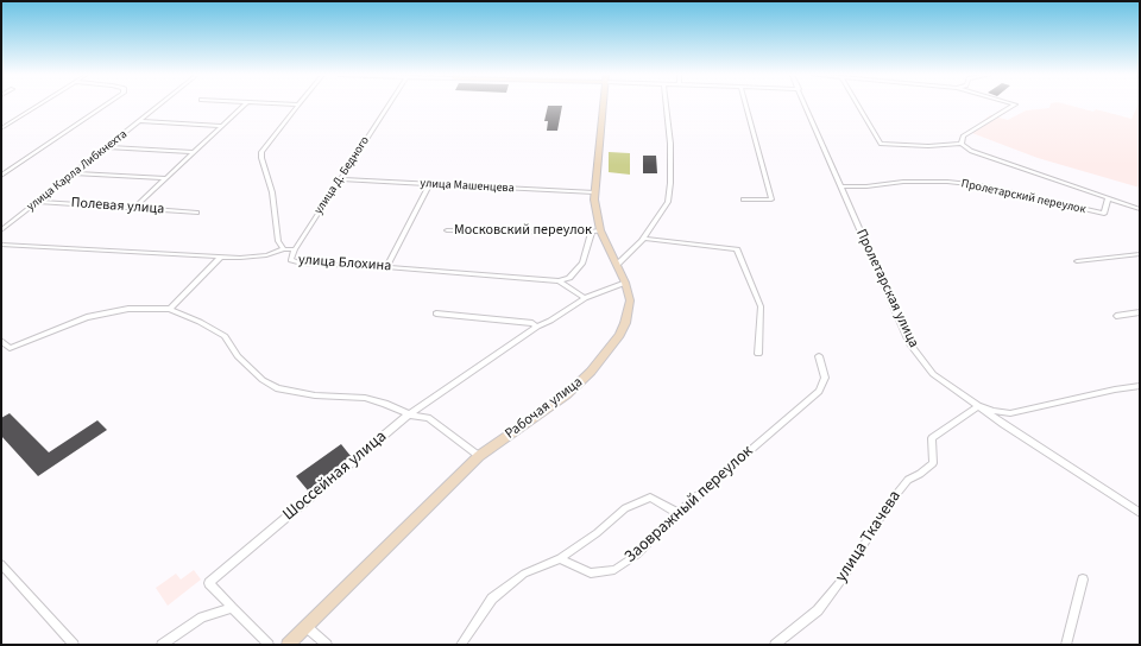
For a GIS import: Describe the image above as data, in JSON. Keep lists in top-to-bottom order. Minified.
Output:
{"streets":{"main road":["Рабочая улица"],"street":["улица Карла Либкнехта","улица Д. Бедного","улица Машенцева","Пролетарский переулок","Полевая улица","Московский переулок","улица Блохина","Пролетарская улица","Шоссейная улица","Заовражный переулок","улица Ткачева"]},"crossings":[["улица Карла Либкнехта","Полевая улица"],["улица Д. Бедного","улица Машенцева"],["улица Д. Бедного","улица Блохина"],["улица Машенцева","Рабочая улица"],["Пролетарский переулок","Пролетарская улица"],["Московский переулок","Рабочая улица"],["улица Блохина","Шоссейная улица"],["Пролетарская улица","улица Ткачева"],["Рабочая улица","Шоссейная улица"]]}
